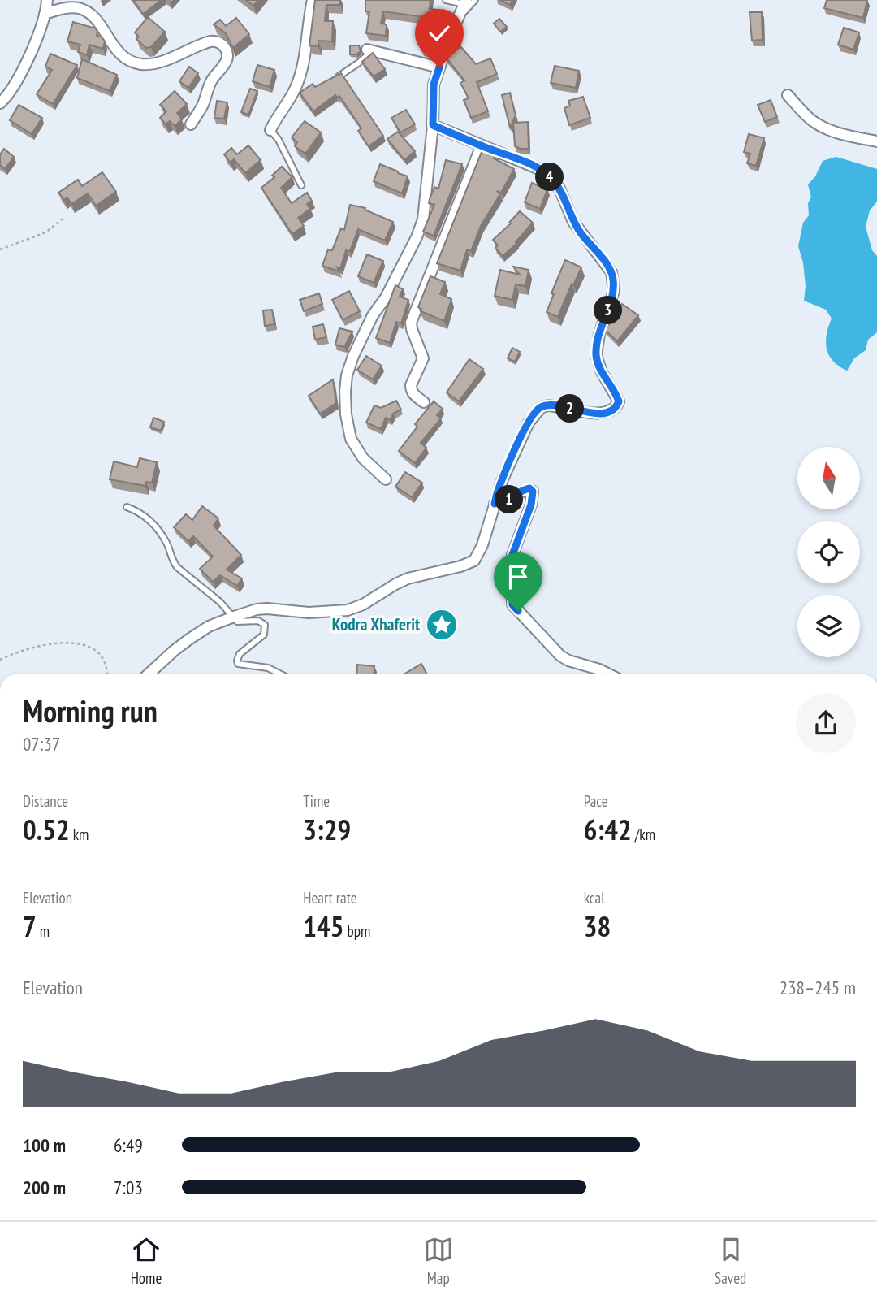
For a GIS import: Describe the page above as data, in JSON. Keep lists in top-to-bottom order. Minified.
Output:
{"places":{"place":["Kodra Xhaferit"]},"north":"top","page":{"pins":["4","3","2","1"],"heading":["Morning run","07:37"],"stats":[["Distance","0.52 km"],["Time","3:29"],["Pace","6:42 /km"],["Elevation","7 m"],["Heart rate","145 bpm"],["kcal","38"]],"chart":["Elevation","238–245 m"],"list":[{"name":"100 m","note":"6:49"},{"name":"200 m","note":"7:03"}],"tabs":["Home","Map","Saved"]}}
